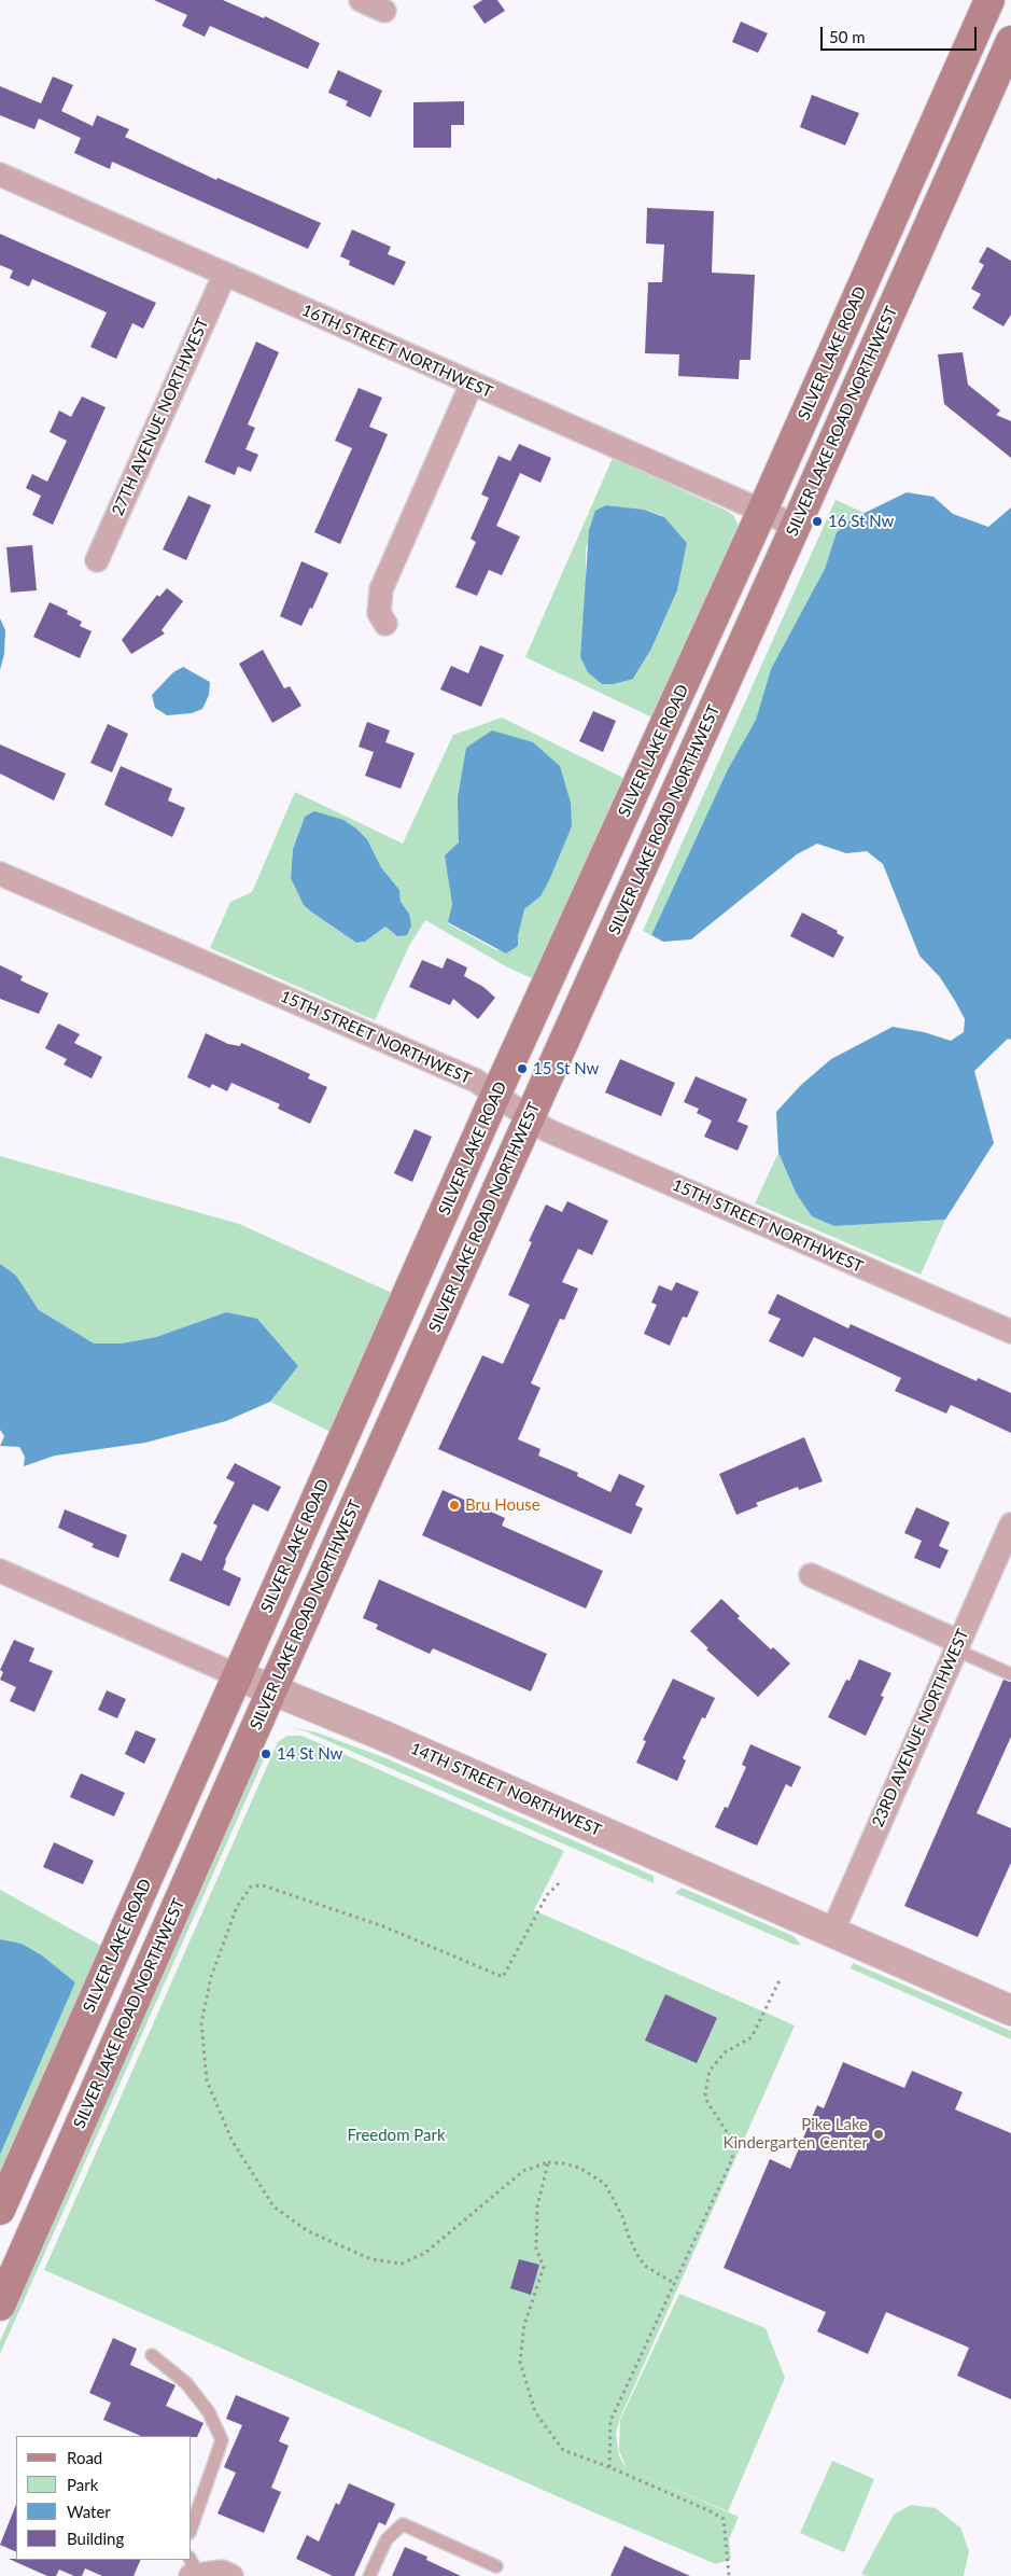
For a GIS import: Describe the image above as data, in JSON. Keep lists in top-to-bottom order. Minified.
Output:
{"streets":{"main road":["SILVER LAKE ROAD","SILVER LAKE ROAD NORTHWEST"],"street":["16TH STREET NORTHWEST","27TH AVENUE NORTHWEST","15TH STREET NORTHWEST","23RD AVENUE NORTHWEST","14TH STREET NORTHWEST"]},"crossings":[["16TH STREET NORTHWEST","SILVER LAKE ROAD"],["16TH STREET NORTHWEST","27TH AVENUE NORTHWEST"],["16TH STREET NORTHWEST","SILVER LAKE ROAD NORTHWEST"],["SILVER LAKE ROAD","15TH STREET NORTHWEST"],["SILVER LAKE ROAD","14TH STREET NORTHWEST"],["SILVER LAKE ROAD NORTHWEST","15TH STREET NORTHWEST"],["SILVER LAKE ROAD NORTHWEST","14TH STREET NORTHWEST"],["23RD AVENUE NORTHWEST","14TH STREET NORTHWEST"]],"parks":["Freedom Park"],"places":["16 St Nw","15 St Nw","Bru House","14 St Nw","Pike Lake Kindergarten Center"],"legend":["Road","Park","Water","Building"],"scale_bar":"50 m"}
